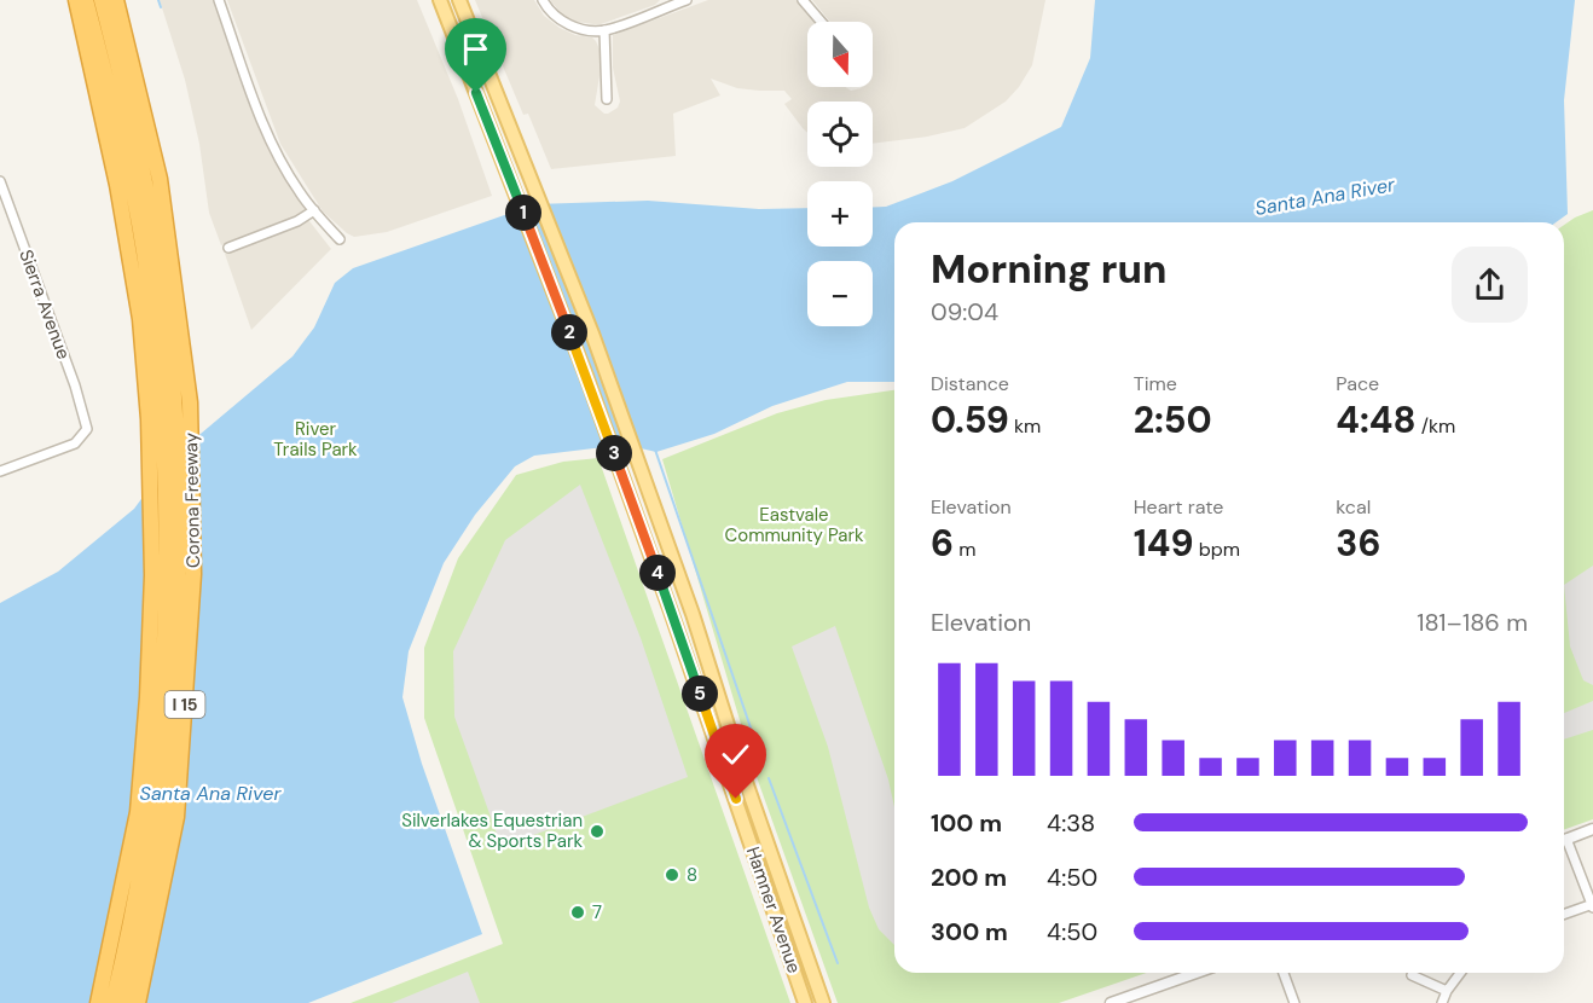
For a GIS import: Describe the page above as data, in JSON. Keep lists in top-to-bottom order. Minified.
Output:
{"streets":{"highway":["Corona Freeway","I 15"],"main road":["Hamner Avenue"],"street":["Sierra Avenue"]},"water":["Santa Ana River"],"parks":["River Trails Park","Eastvale Community Park"],"places":["Silverlakes Equestrian & Sports Park","8","7"],"north":"bottom","page":{"map_buttons":["+","−"],"pins":["1","2","3","4","5"],"heading":["Morning run","09:04"],"stats":[["Distance","0.59 km"],["Time","2:50"],["Pace","4:48 /km"],["Elevation","6 m"],["Heart rate","149 bpm"],["kcal","36"]],"chart":["Elevation","181–186 m"],"list":[{"name":"100 m","note":"4:38"},{"name":"200 m","note":"4:50"},{"name":"300 m","note":"4:50"}]}}
